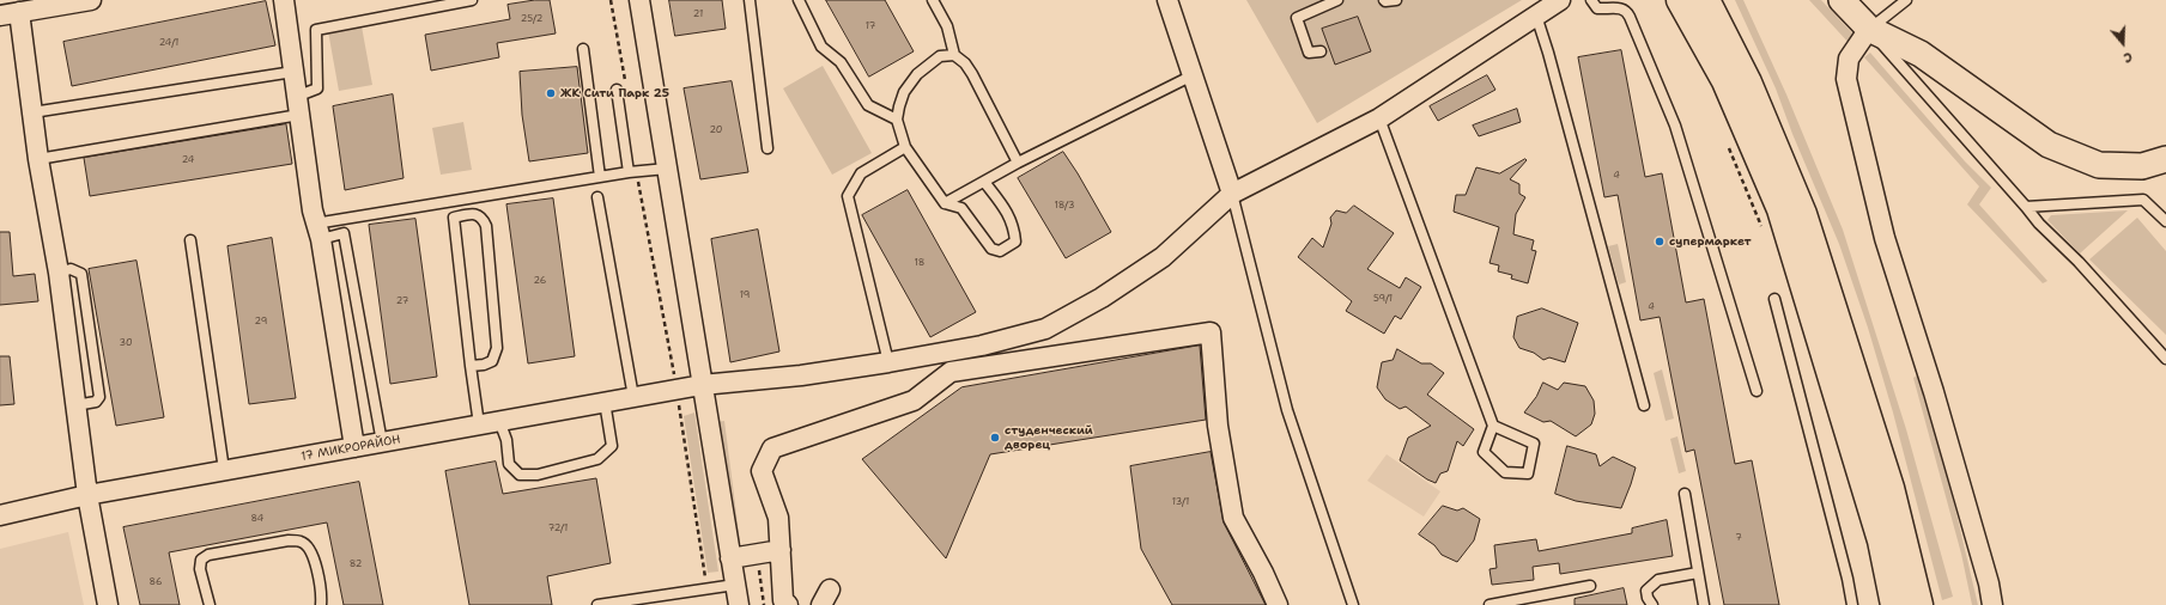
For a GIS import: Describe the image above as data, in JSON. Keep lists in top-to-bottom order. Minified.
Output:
{"streets":{"street":["17 МИКРОРАЙОН"]},"places":["ЖК Сити Парк 25","супермаркет","студенческий дворец"],"house_numbers":["21","25/2","17","24/1","20","24","4","18/3","18","26","19","59/1","27","4","29","30","13/1","84","72/1","7","82","86"],"north":"bottom"}
